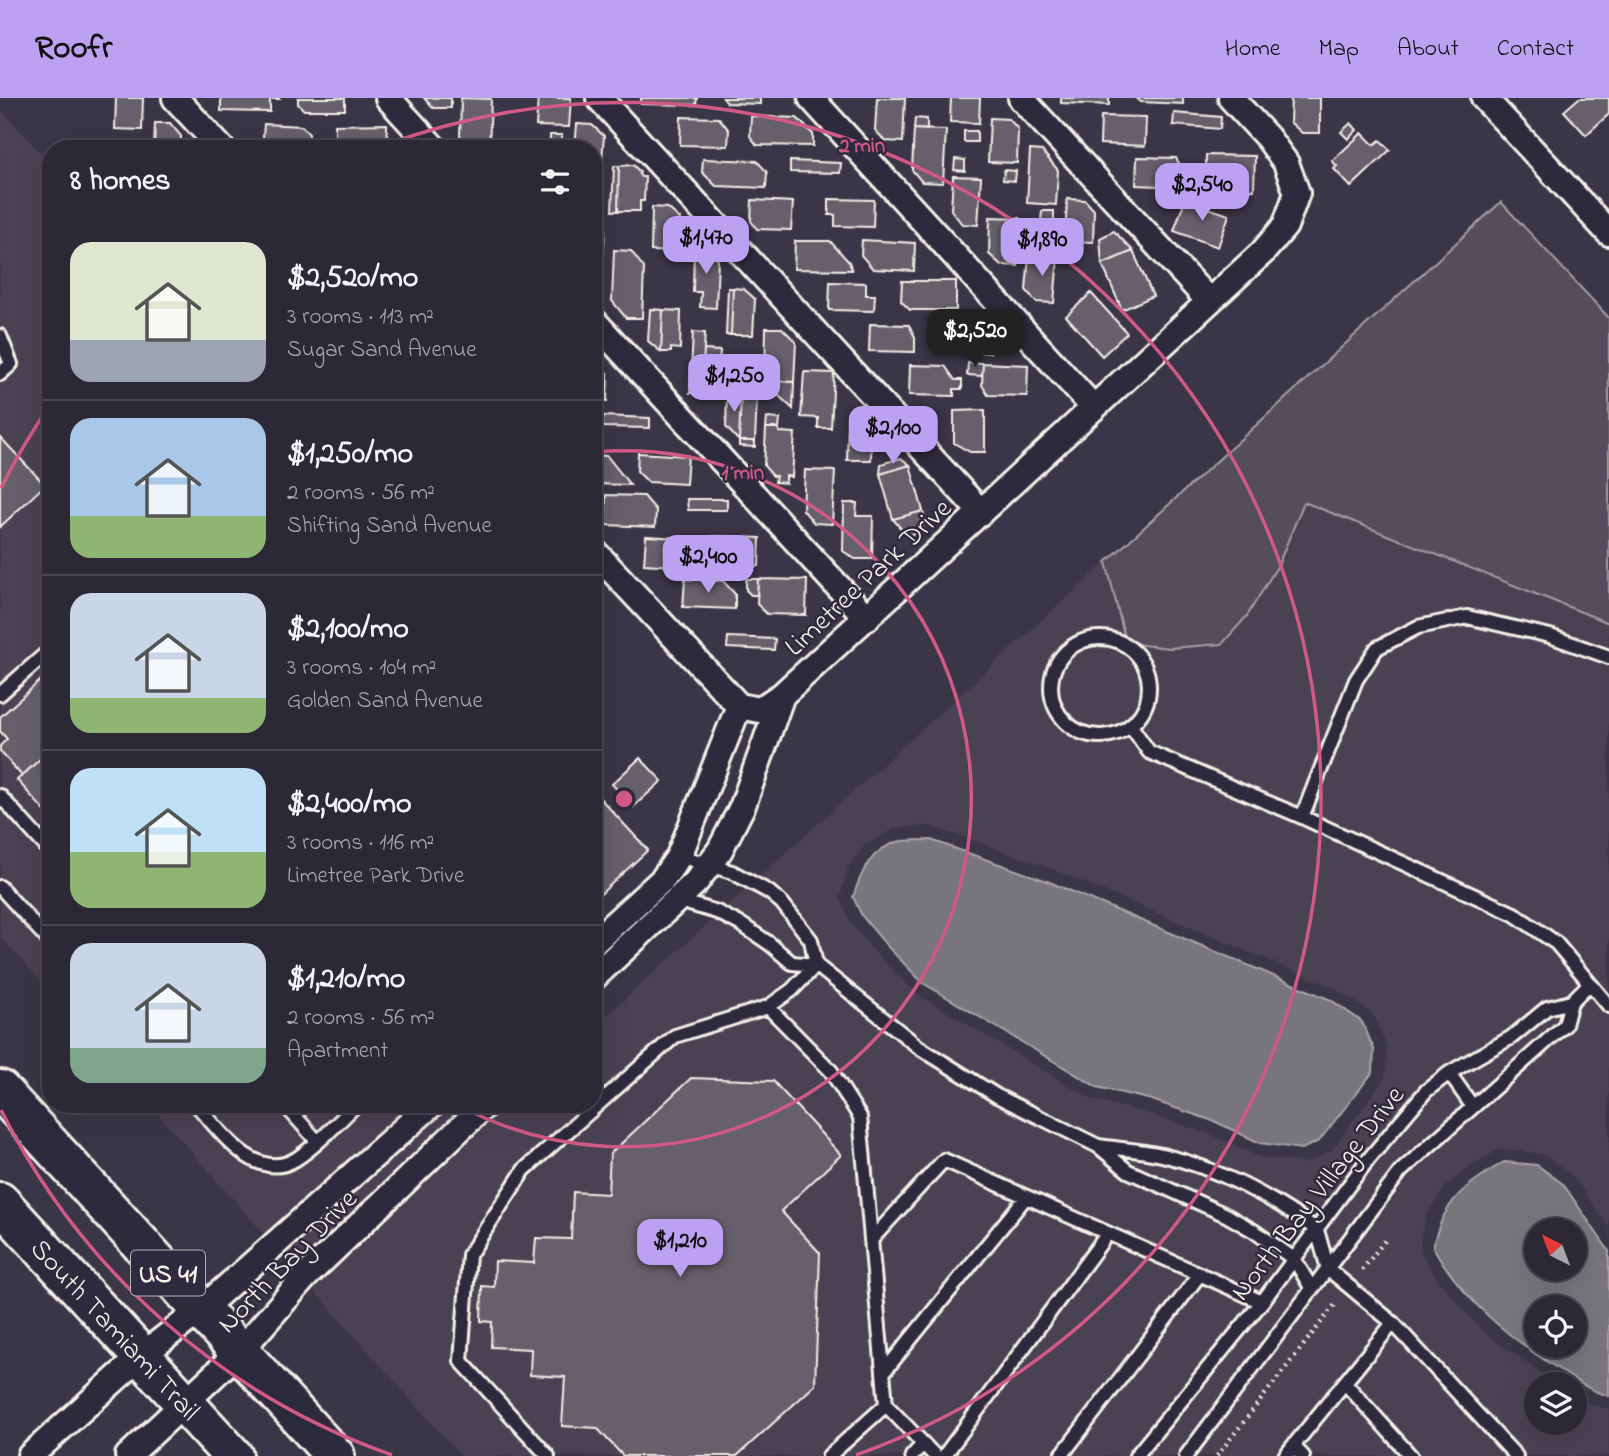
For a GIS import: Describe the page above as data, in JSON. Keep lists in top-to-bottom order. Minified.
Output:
{"streets":{"main road":["US 41","South Tamiami Trail"],"street":["Limetree Park Drive","North Bay Drive"],"lane":["North Bay Village Drive"]},"crossings":[["North Bay Drive","US 41"],["North Bay Drive","South Tamiami Trail"]],"north":"top left","page":{"header":"Roofr","nav":["Home","Map","About","Contact"],"heading":"8 homes","price":["$2,540","$1,470","$1,890","$2,520","$1,250","$2,100","$2,400","$1,210"],"list":[{"name":"$2,520/mo","note":"3 rooms · 113 m² · Sugar Sand Avenue"},{"name":"$1,250/mo","note":"2 rooms · 56 m² · Shifting Sand Avenue"},{"name":"$2,100/mo","note":"3 rooms · 104 m² · Golden Sand Avenue"},{"name":"$2,400/mo","note":"3 rooms · 116 m² · Limetree Park Drive"},{"name":"$1,210/mo","note":"2 rooms · 56 m² · Apartment"}]},"rings":["2 min","1 min"]}
